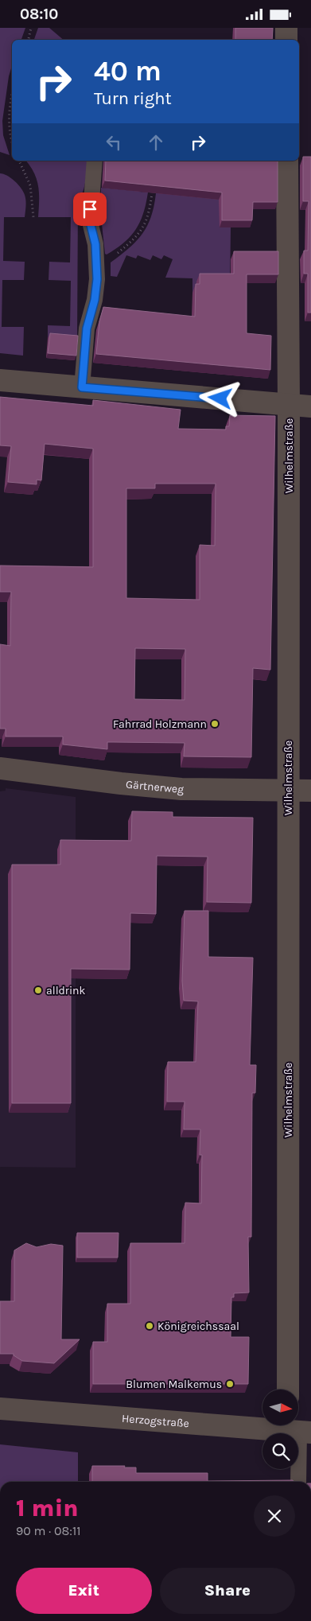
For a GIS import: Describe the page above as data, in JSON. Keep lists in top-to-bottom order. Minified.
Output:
{"streets":{"street":["Wilhelmstraße","Gärtnerweg","Herzogstraße"]},"crossings":[["Wilhelmstraße","Gärtnerweg"]],"places":["Fahrrad Holzmann","alldrink","Königreichssaal","Blumen Malkemus"],"north":"right","page":{"status":"08:10","turn":["40 m","Turn right"],"heading":["1 min","90 m · 08:11"],"buttons":["Exit","Share"]}}
